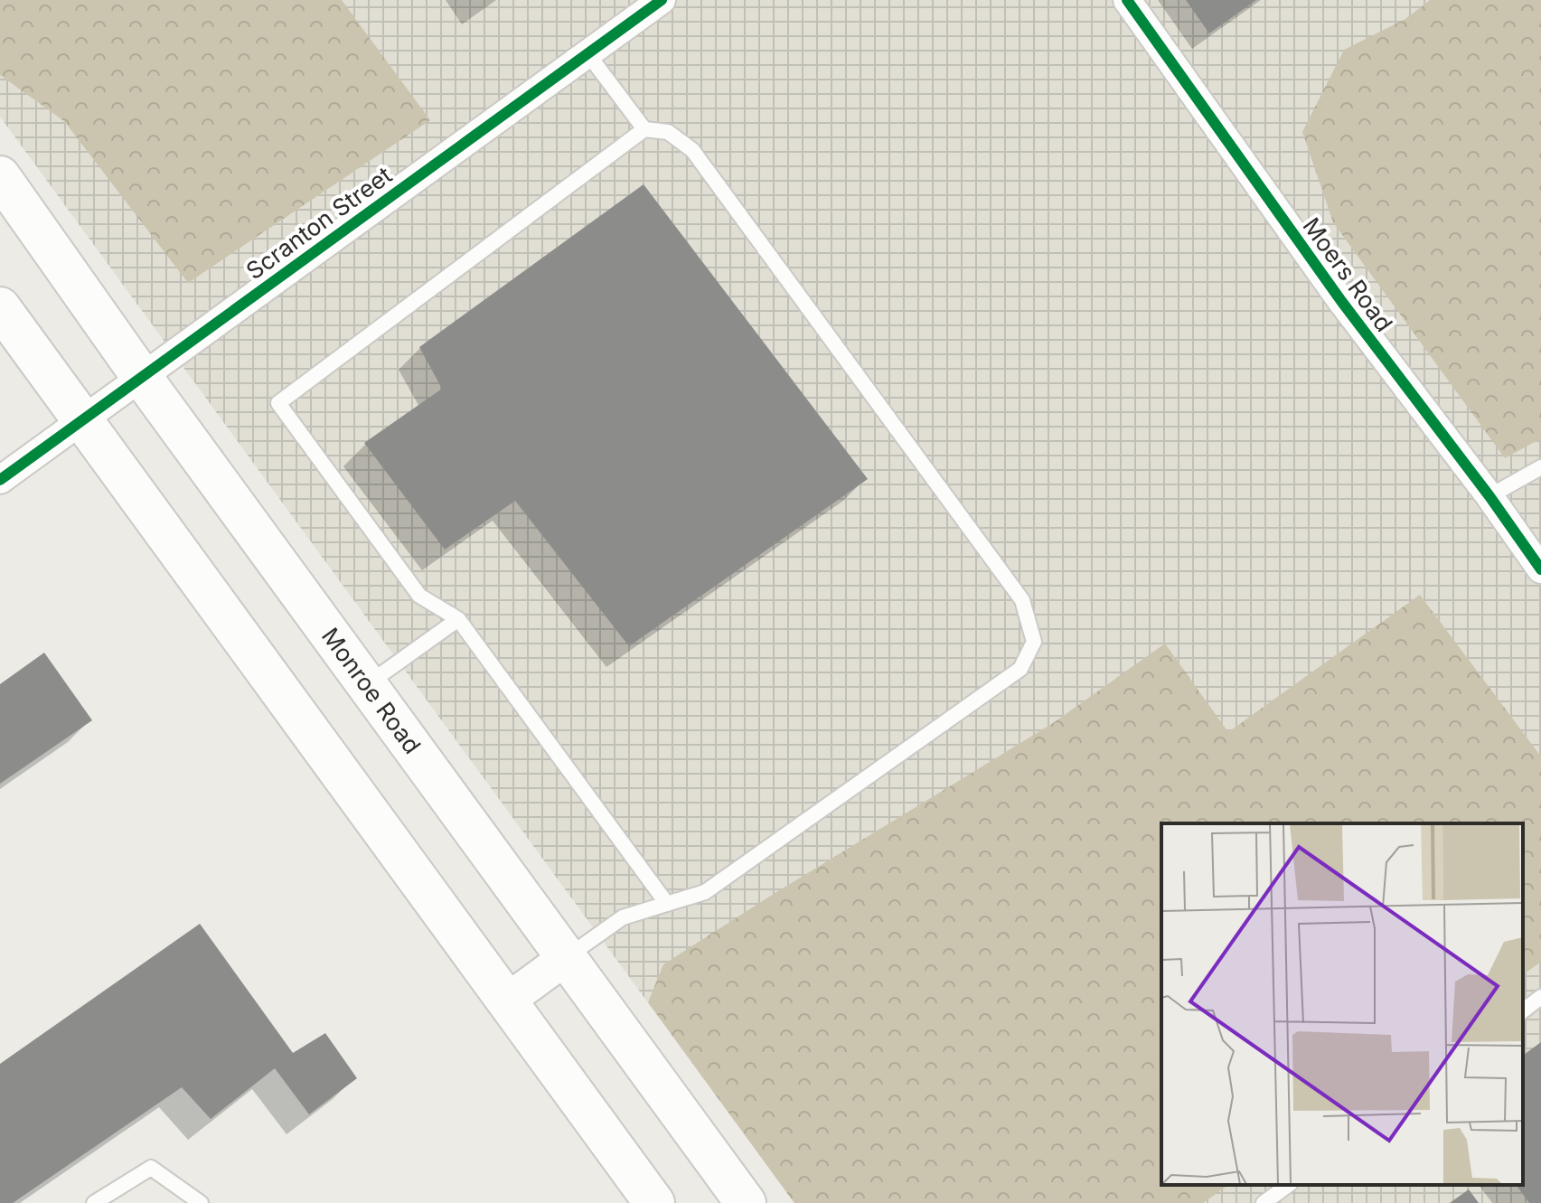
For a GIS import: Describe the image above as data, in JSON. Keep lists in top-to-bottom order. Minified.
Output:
{"streets":{"main road":["Monroe Road"],"street":["Scranton Street","Moers Road"]},"crossings":[["Scranton Street","Monroe Road"]]}
